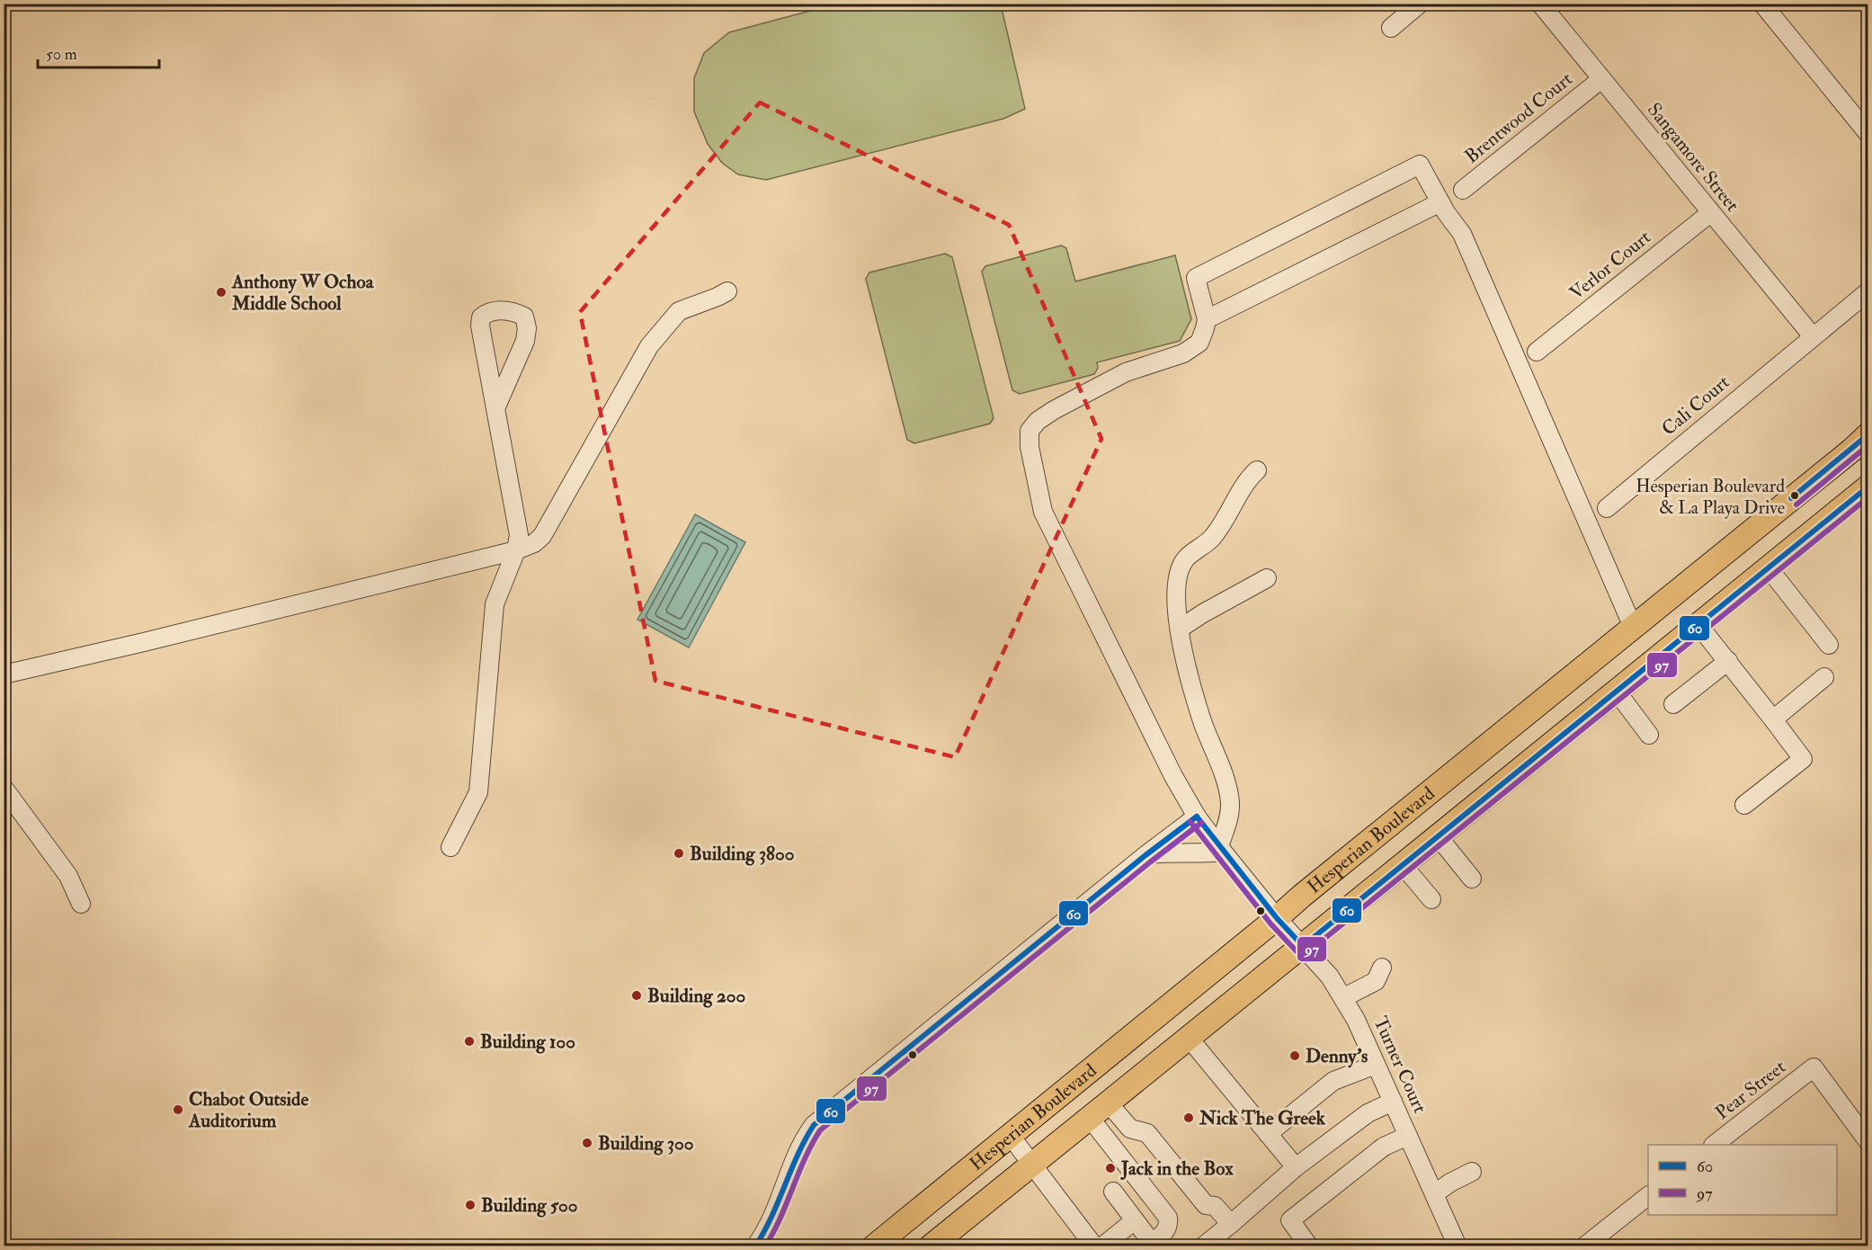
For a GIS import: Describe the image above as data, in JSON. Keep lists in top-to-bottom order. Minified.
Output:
{"streets":{"main road":["Hesperian Boulevard"],"street":["Brentwood Court","Sangamore Street","Verlor Court","Cali Court","Turner Court","Pear Street"]},"crossings":[["Brentwood Court","Sangamore Street"],["Sangamore Street","Verlor Court"],["Sangamore Street","Cali Court"],["Hesperian Boulevard","Turner Court"]],"places":["Anthony W Ochoa Middle School","Hesperian Boulevard & La Playa Drive","Building 3800","Building 200","Building 100","Denny's","Chabot Outside Auditorium","Nick The Greek","Building 300","Jack in the Box","Building 500"],"lines":["transit line 60","transit line 97"],"legend":["60","97"],"scale_bar":"50 m"}
